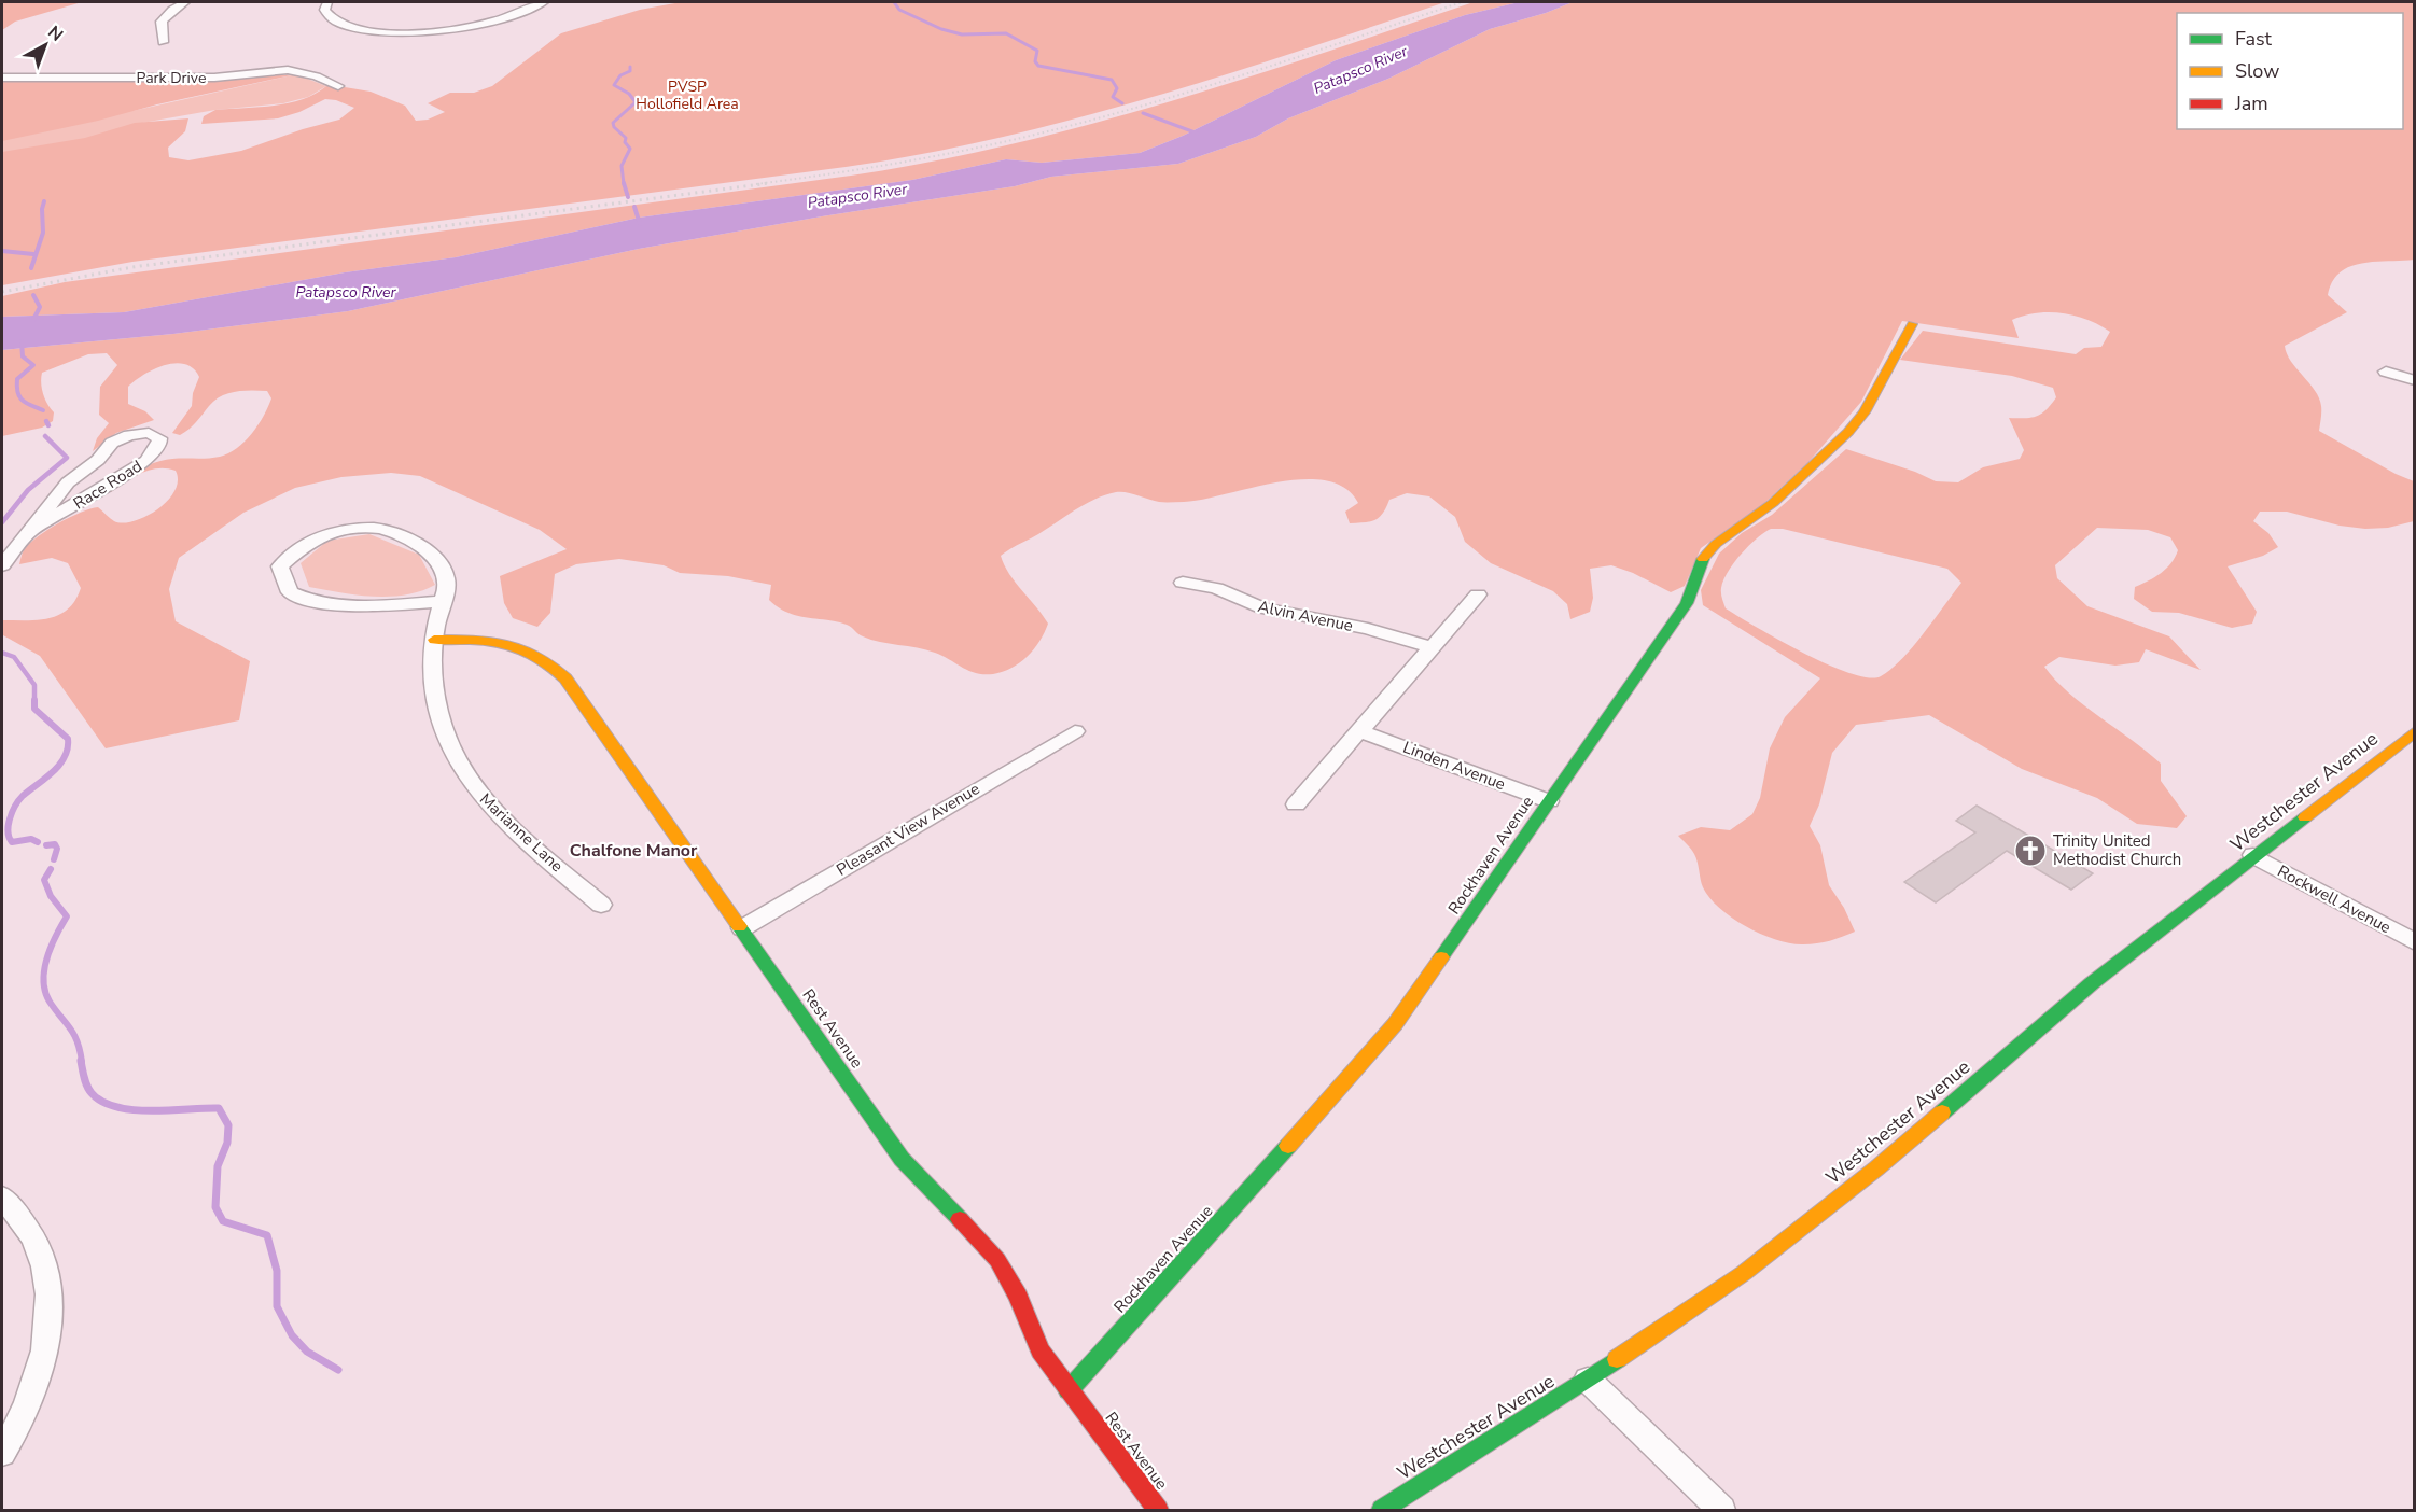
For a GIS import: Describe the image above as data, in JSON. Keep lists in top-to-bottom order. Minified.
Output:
{"streets":{"street":["Park Drive","Race Road","Alvin Avenue","Linden Avenue","Westchester Avenue","Pleasant View Avenue","Marianne Lane","Rockhaven Avenue","Rockwell Avenue","Rest Avenue"]},"crossings":[["Linden Avenue","Rockhaven Avenue"],["Westchester Avenue","Rockwell Avenue"],["Pleasant View Avenue","Rest Avenue"],["Marianne Lane","Rest Avenue"],["Rockhaven Avenue","Rest Avenue"]],"districts":["Chalfone Manor"],"water":["Patapsco River"],"parks":["PVSP Hollofield Area"],"places":{"church":["Trinity United Methodist Church"]},"legend":["Fast","Slow","Jam"],"north":"top right"}
